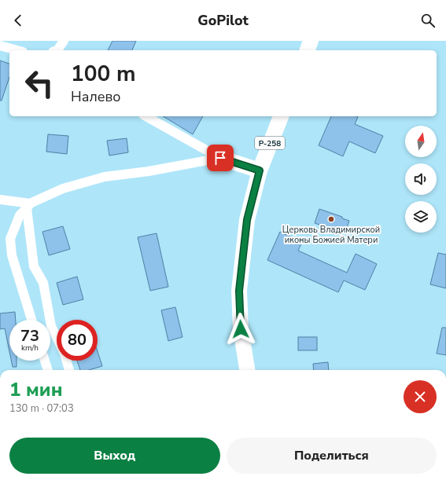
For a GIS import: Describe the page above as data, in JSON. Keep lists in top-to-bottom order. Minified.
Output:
{"streets":{"highway":["Р-258"]},"places":["Церковь Владимирской иконы Божией Матери"],"north":"top","page":{"header":"GoPilot","turn":["100 m","Налево"],"speed":"73 km/h","limit":"80","heading":["1 мин","130 m · 07:03"],"buttons":["Выход","Поделиться"]}}
